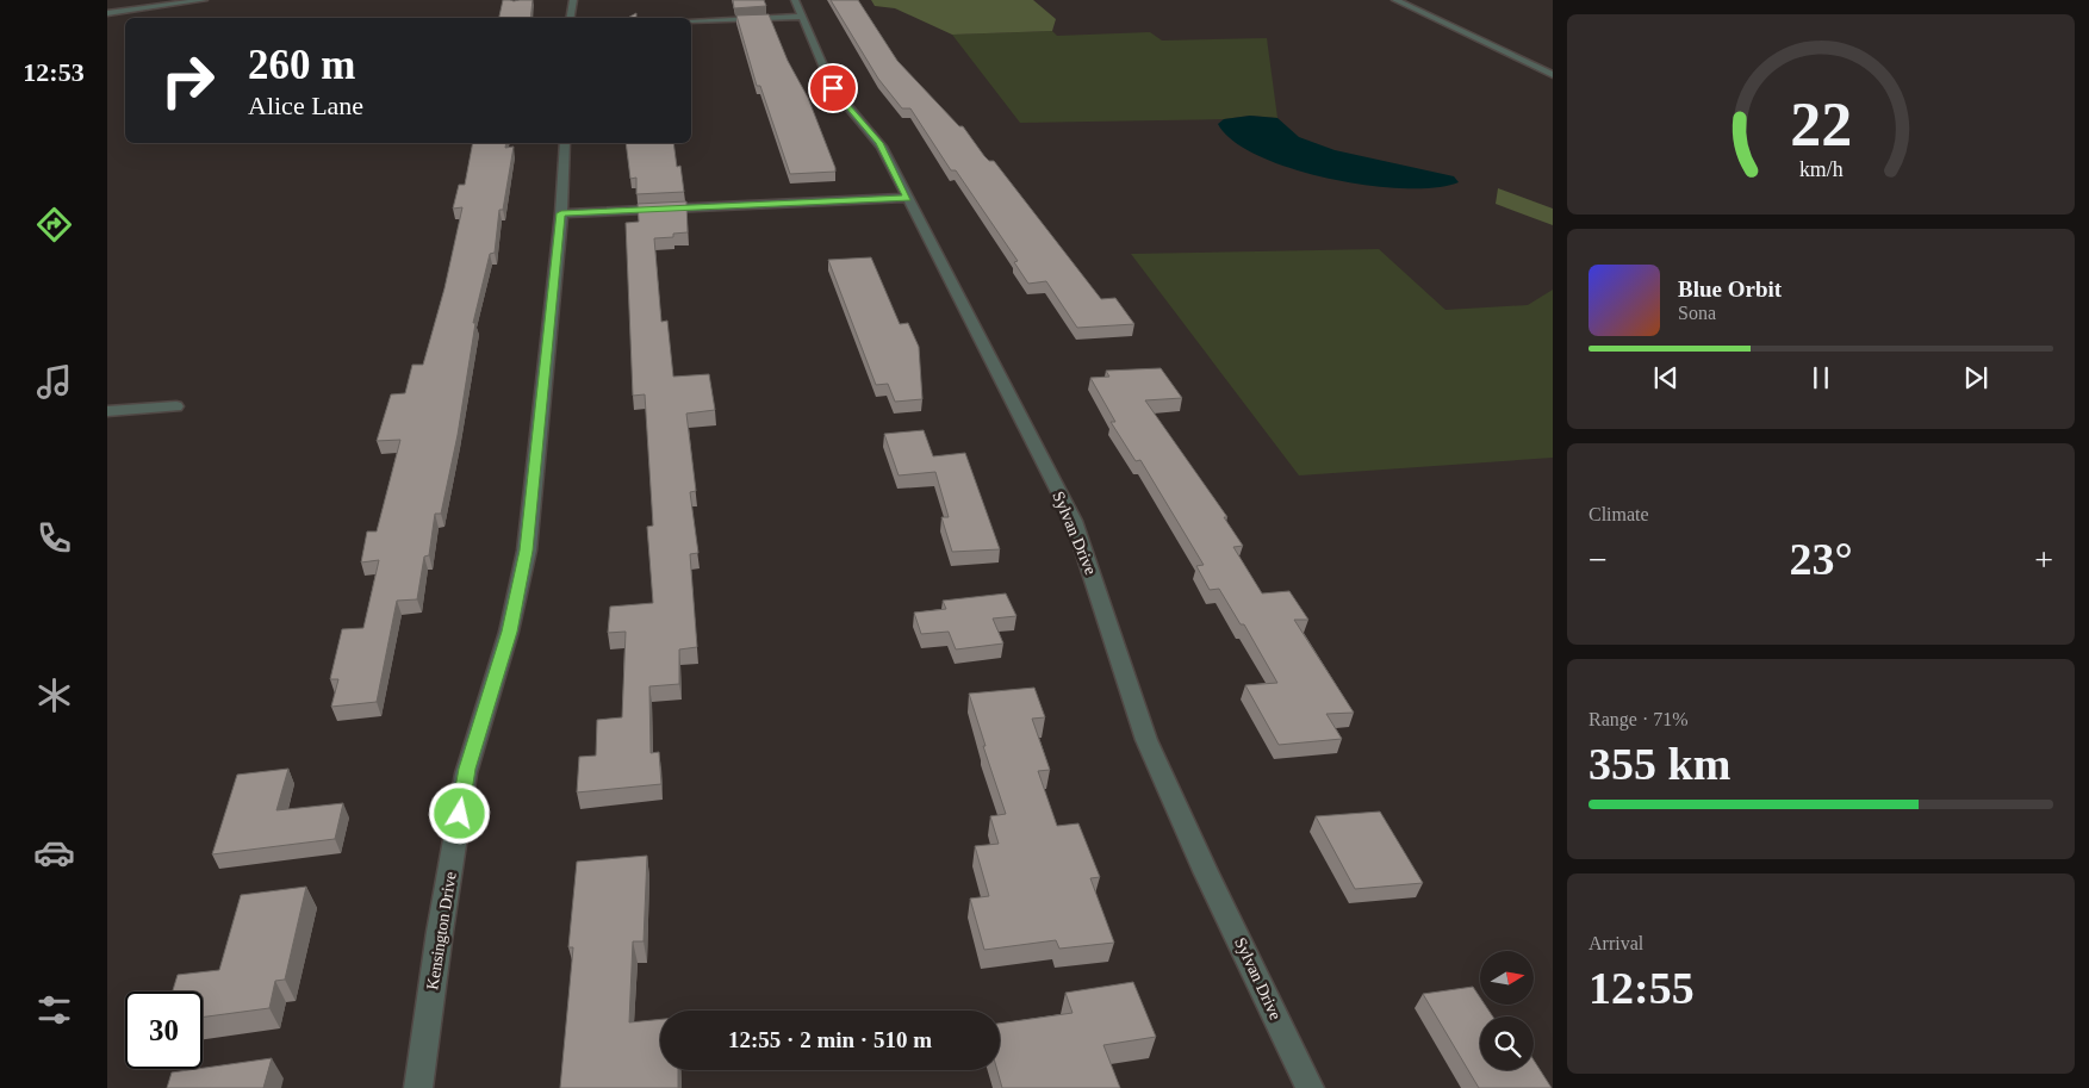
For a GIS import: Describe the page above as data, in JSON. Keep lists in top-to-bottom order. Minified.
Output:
{"streets":{"street":["Sylvan Drive","Kensington Drive"]},"north":"right","page":{"tabs":"12:53","turn":["260 m","Alice Lane"],"song":["Blue Orbit","Sona"],"tile":["Climate",["Range · 71%","355 km"],["Arrival","12:55"]],"heat":["−","23°","+"],"limit":"30","trip":"12:55 · 2 min · 510 m","gauge":["22","km/h"]}}
